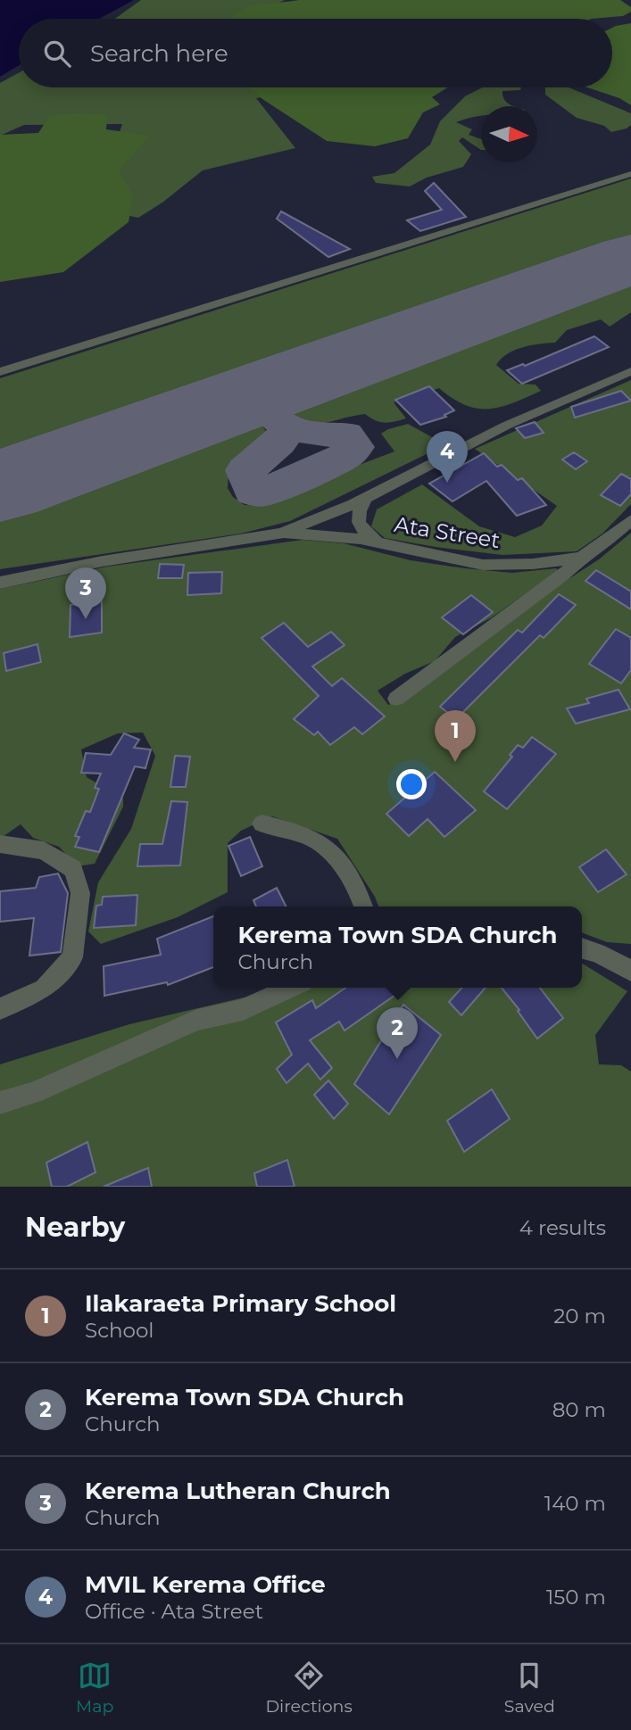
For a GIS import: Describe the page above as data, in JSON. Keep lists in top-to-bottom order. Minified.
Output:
{"streets":{"street":["Ata Street"]},"north":"right","page":{"search":"Search here","pins":["4","3","1","2"],"popup":["Kerema Town SDA Church","Church"],"heading":["Nearby","4 results"],"list":[{"mark":"1","name":"Ilakaraeta Primary School","note":"School","value":"20 m"},{"mark":"2","name":"Kerema Town SDA Church","note":"Church","value":"80 m"},{"mark":"3","name":"Kerema Lutheran Church","note":"Church","value":"140 m"},{"mark":"4","name":"MVIL Kerema Office","note":"Office · Ata Street","value":"150 m"}],"nav":["Map","Directions","Saved"]}}
